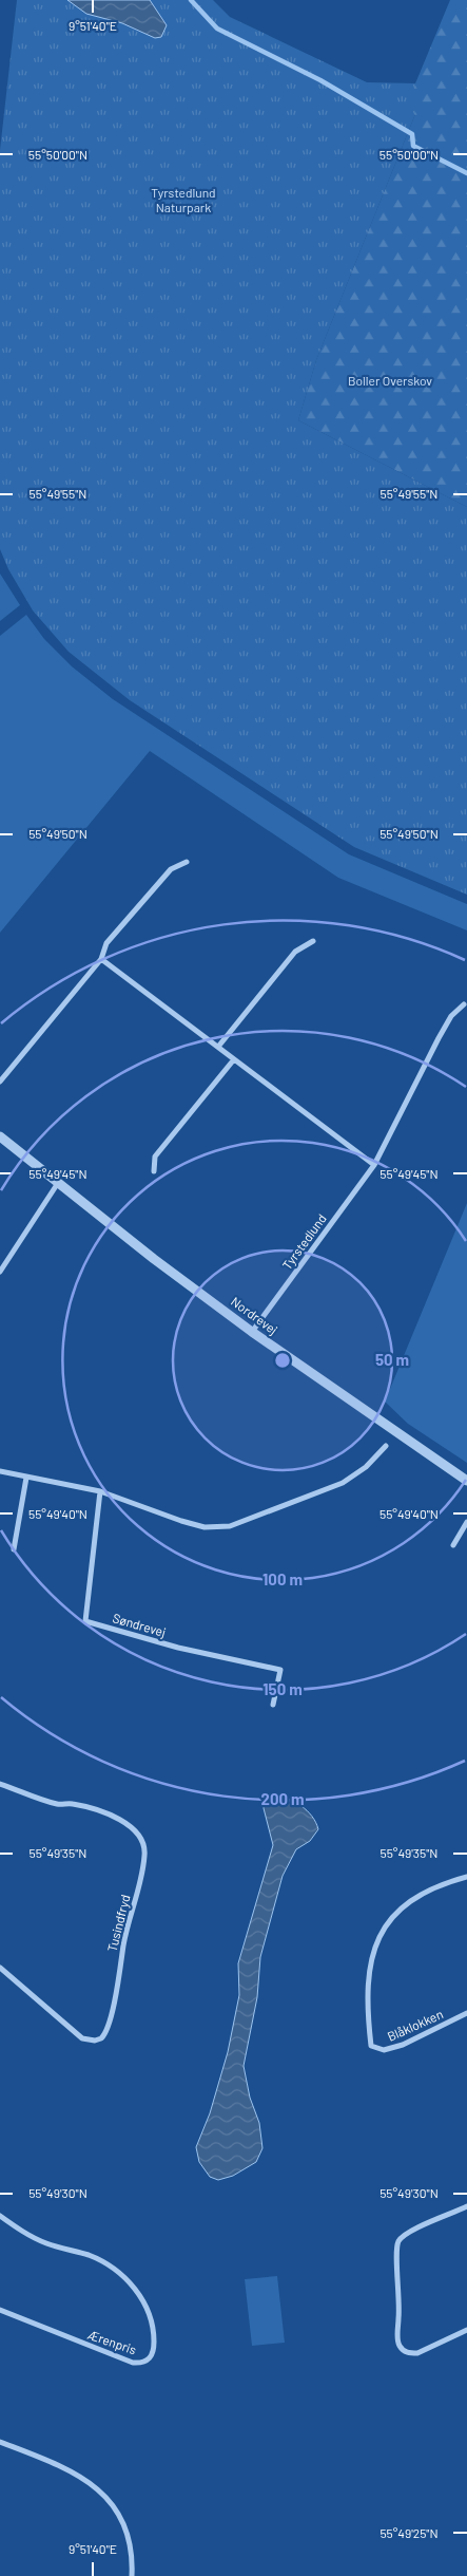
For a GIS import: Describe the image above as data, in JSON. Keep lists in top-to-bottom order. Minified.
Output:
{"streets":{"street":["Tyrstedlund","Nordrevej","Søndrevej","Tusindfryd","Blåklokken","Ærenpris"]},"crossings":[["Tyrstedlund","Nordrevej"]],"parks":["Tyrstedlund Naturpark","Boller Overskov"],"coordinates":["9°51'40\"E","55°50'00\"N","55°49'55\"N","55°49'50\"N","55°49'45\"N","55°49'40\"N","55°49'35\"N","55°49'30\"N","55°49'25\"N"],"rings":["50 m","100 m","150 m","200 m"]}
